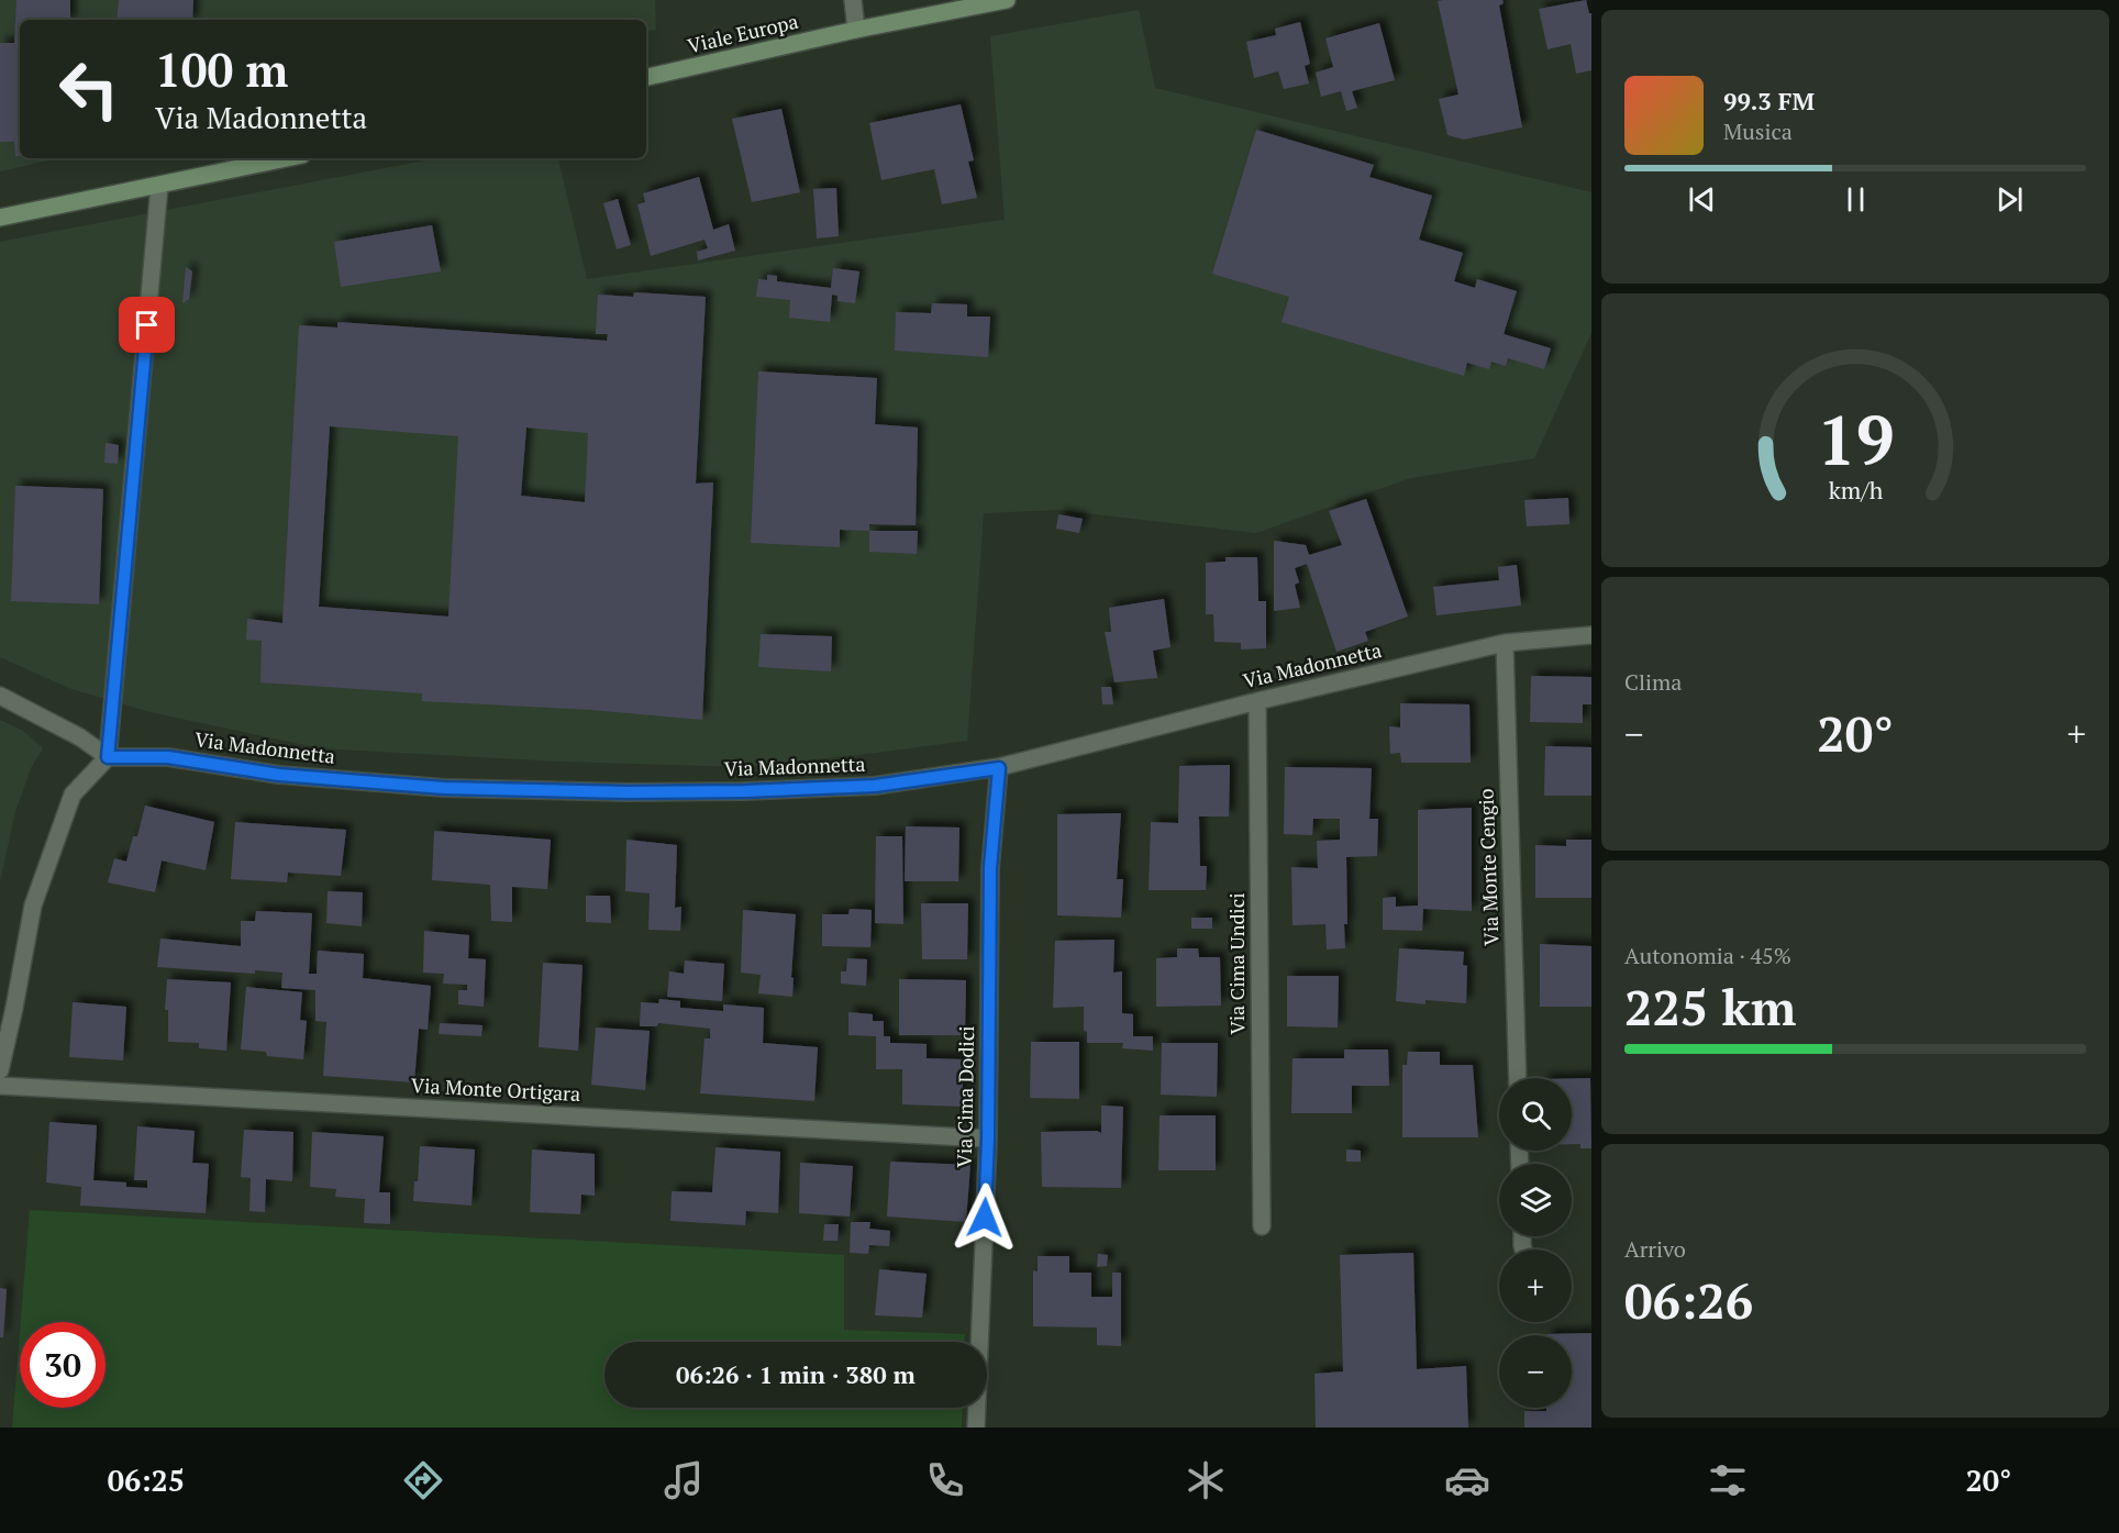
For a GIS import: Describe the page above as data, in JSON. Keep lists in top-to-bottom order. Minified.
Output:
{"streets":{"main road":["Viale Europa"],"street":["Via Madonnetta","Via Monte Cengio","Via Cima Undici","Via Monte Ortigara","Via Cima Dodici"]},"crossings":[["Via Madonnetta","Via Monte Cengio"],["Via Madonnetta","Via Cima Undici"],["Via Madonnetta","Via Cima Dodici"],["Via Monte Ortigara","Via Cima Dodici"]],"page":{"turn":["100 m","Via Madonnetta"],"song":["99.3 FM","Musica"],"tile":["Clima",["Autonomia · 45%","225 km"],["Arrivo","06:26"]],"heat":["−","20°","+"],"map_buttons":["+","−"],"limit":"30","trip":"06:26 · 1 min · 380 m","tabs":["06:25","20°"],"gauge":["19","km/h"]}}
